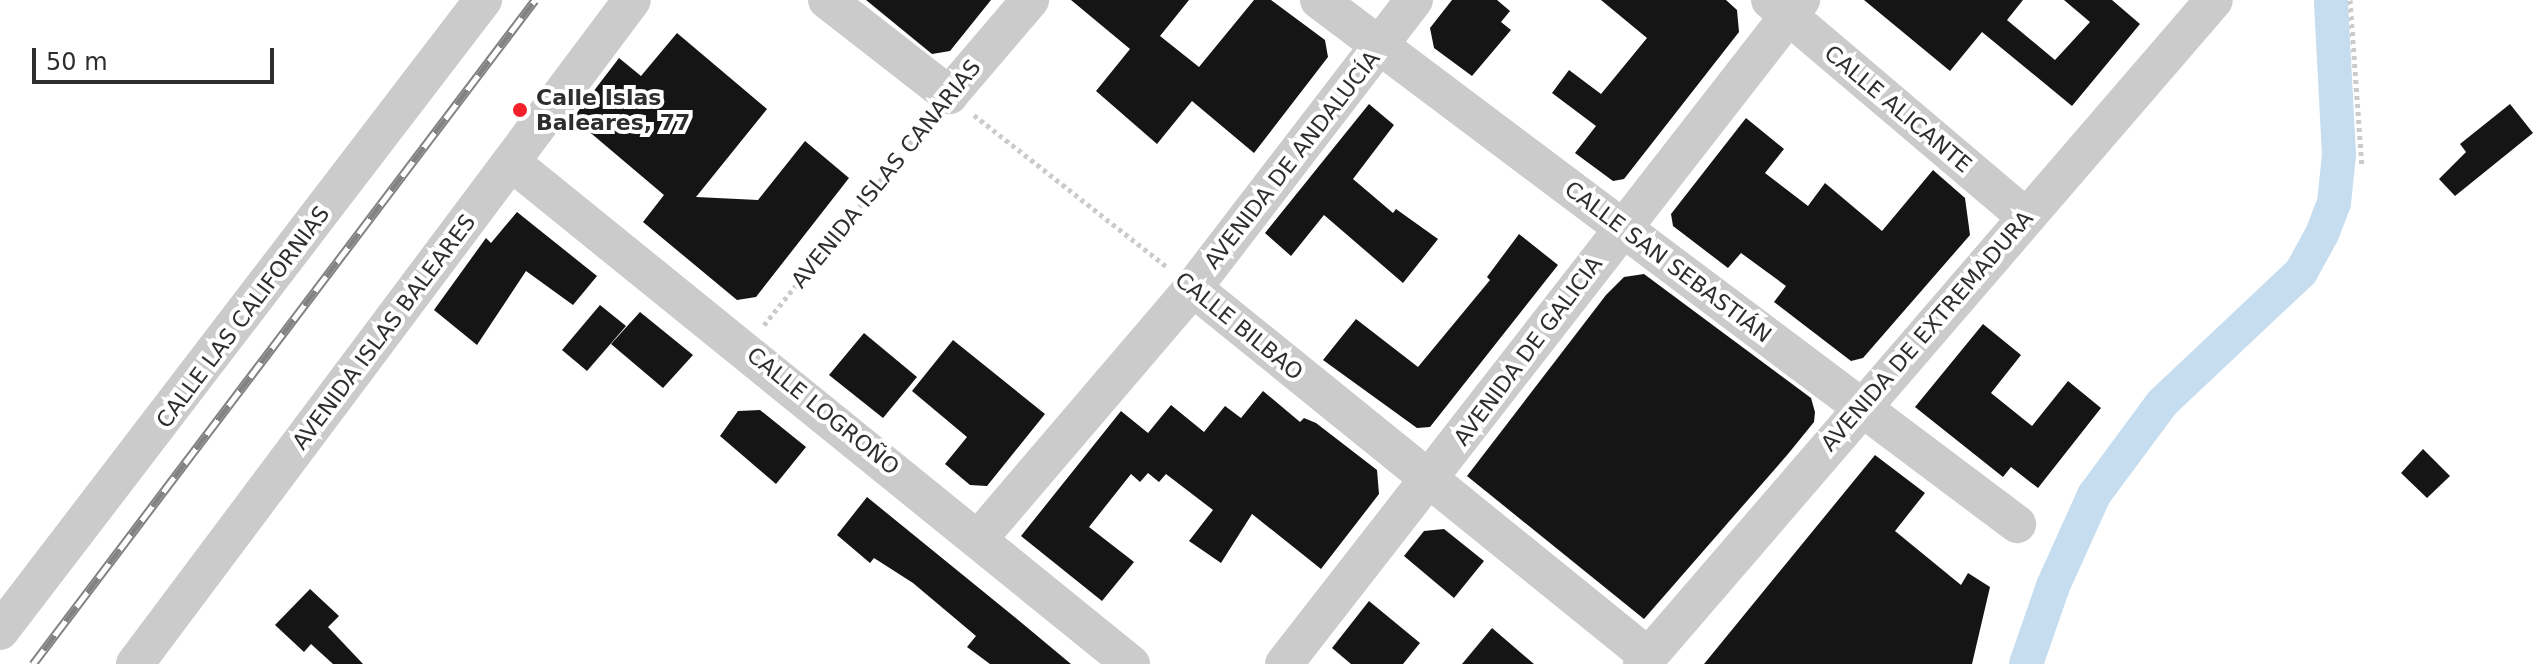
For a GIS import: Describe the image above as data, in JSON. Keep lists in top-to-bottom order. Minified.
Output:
{"streets":{"street":["CALLE ALICANTE","AVENIDA DE ANDALUCÍA","AVENIDA ISLAS CANARIAS","CALLE SAN SEBASTIÁN","CALLE LAS CALIFORNIAS","CALLE BILBAO","AVENIDA DE EXTREMADURA","AVENIDA ISLAS BALEARES","AVENIDA DE GALICIA","CALLE LOGROÑO"]},"crossings":[["CALLE ALICANTE","AVENIDA DE EXTREMADURA"],["CALLE ALICANTE","AVENIDA DE GALICIA"],["AVENIDA DE ANDALUCÍA","CALLE SAN SEBASTIÁN"],["AVENIDA DE ANDALUCÍA","CALLE BILBAO"],["AVENIDA DE ANDALUCÍA","CALLE LOGROÑO"],["AVENIDA ISLAS CANARIAS","CALLE BILBAO"],["AVENIDA ISLAS CANARIAS","CALLE LOGROÑO"],["CALLE SAN SEBASTIÁN","AVENIDA DE EXTREMADURA"],["CALLE SAN SEBASTIÁN","AVENIDA DE GALICIA"],["CALLE BILBAO","AVENIDA DE EXTREMADURA"],["CALLE BILBAO","AVENIDA DE GALICIA"],["AVENIDA ISLAS BALEARES","CALLE LOGROÑO"]],"places":["Calle Islas Baleares, 77"],"scale_bar":"50 m"}
